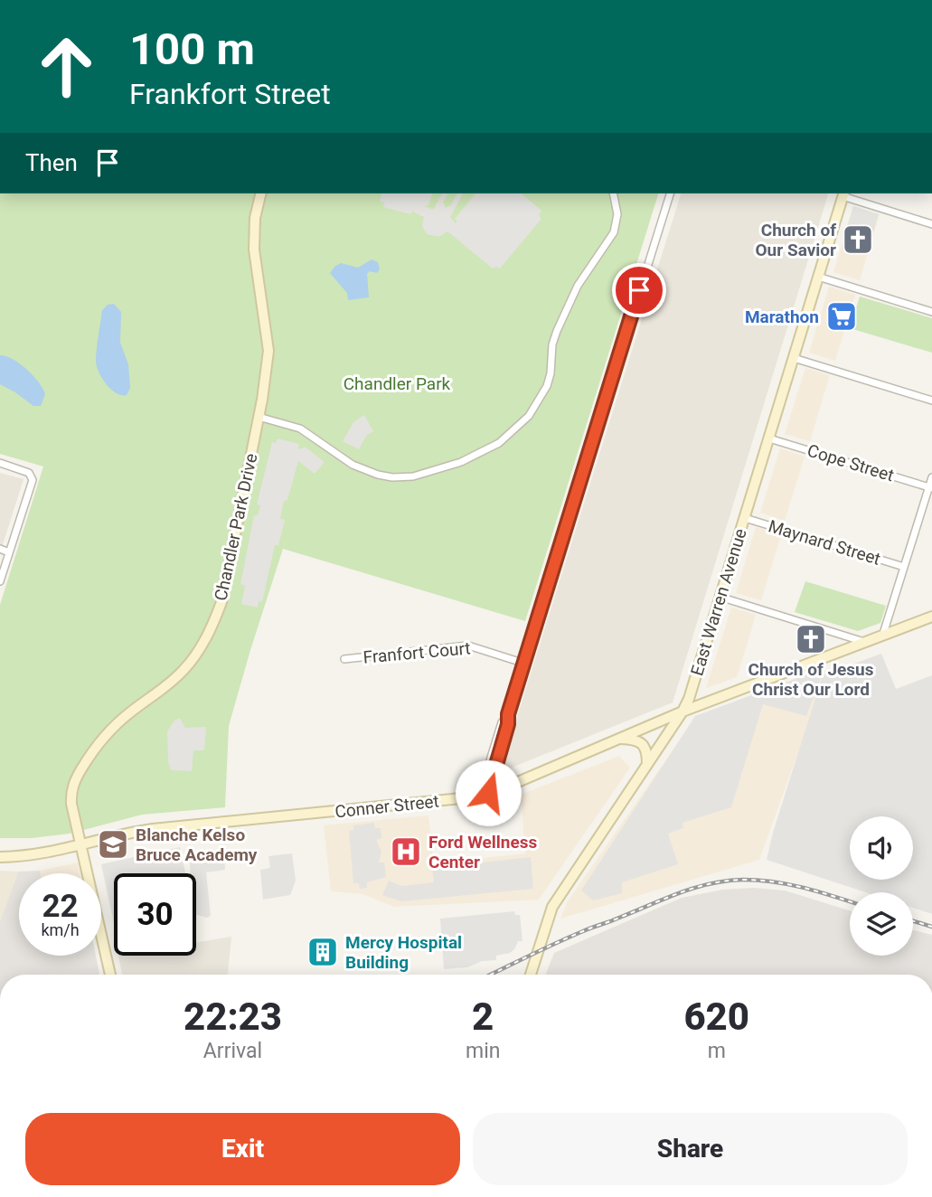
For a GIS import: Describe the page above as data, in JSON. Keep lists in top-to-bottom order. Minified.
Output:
{"streets":{"main road":["Chandler Park Drive","East Warren Avenue","Conner Street"],"street":["Cope Street","Maynard Street","Franfort Court"]},"crossings":[["Cope Street","East Warren Avenue"],["Chandler Park Drive","Conner Street"],["Maynard Street","East Warren Avenue"],["East Warren Avenue","Conner Street"]],"parks":["Chandler Park"],"places":{"church":["Church of Our Savior","Church of Jesus Christ Our Lord"],"supermarket":["Marathon"],"school or university":["Blanche Kelso Bruce Academy"],"hospital":["Ford Wellness Center"],"building":["Mercy Hospital Building"]},"page":{"turn":["100 m","Frankfort Street"],"then":"Then","speed":"22 km/h","limit":"30","eta":["22:23","Arrival","2","min","620","m"],"buttons":["Exit","Share"]}}
